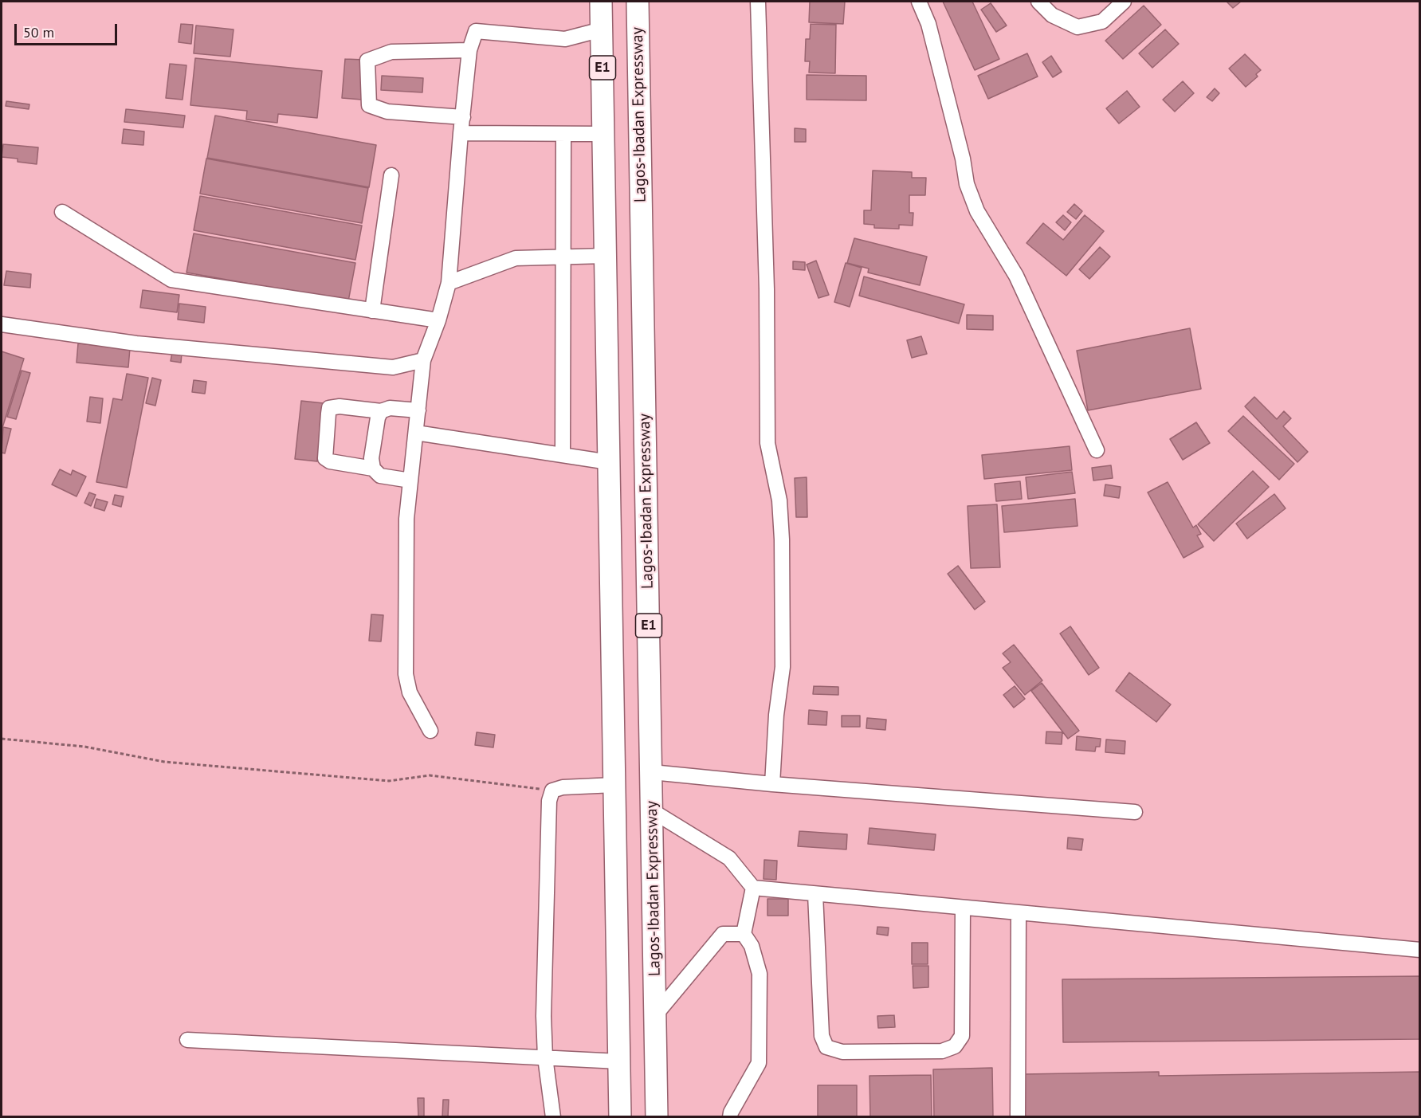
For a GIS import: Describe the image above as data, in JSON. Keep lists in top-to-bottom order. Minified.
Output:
{"streets":{"highway":["E1","Lagos-Ibadan Expressway"]},"scale_bar":"50 m"}
